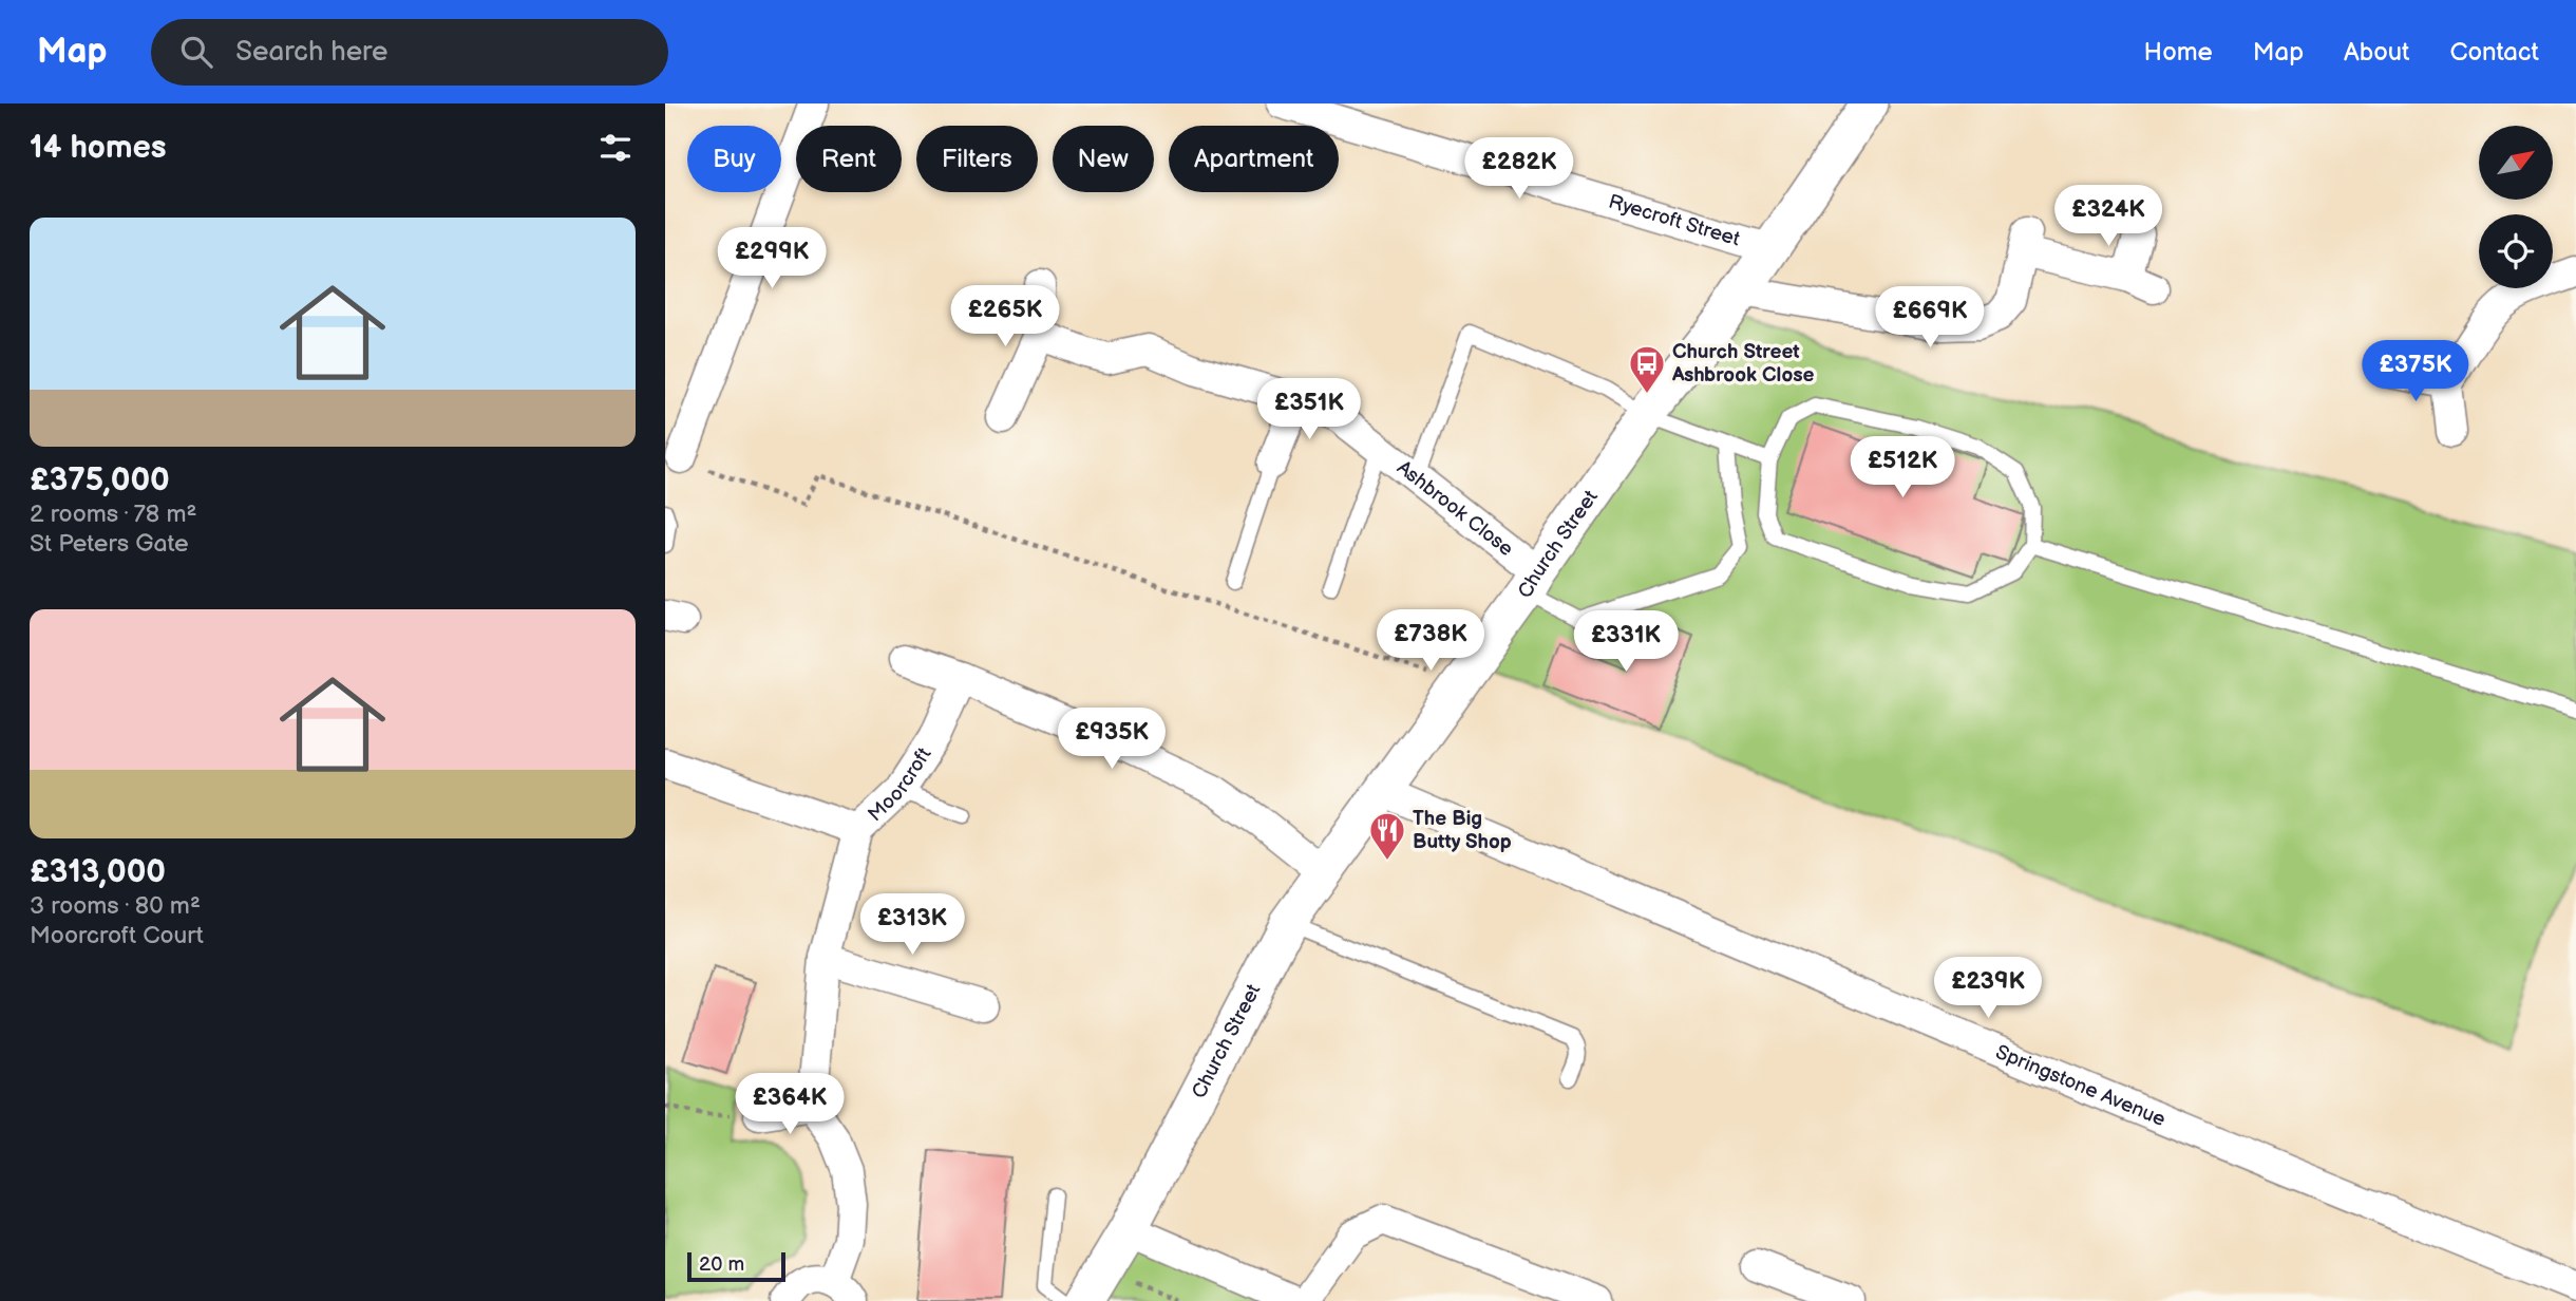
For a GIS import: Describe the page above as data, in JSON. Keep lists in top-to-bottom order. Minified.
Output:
{"streets":{"street":["Ryecroft Street","Ashbrook Close","Church Street","Moorcroft","Springstone Avenue"]},"crossings":[["Ryecroft Street","Church Street"],["Ashbrook Close","Church Street"],["Church Street","Springstone Avenue"]],"places":{"bus stop":["Church Street Ashbrook Close"],"restaurant":["The Big Butty Shop"]},"scale_bar":"20 m","north":"top right","page":{"header":"Map","search":"Search here","nav":["Home","Map","About","Contact"],"heading":"14 homes","chip":["Buy","Rent","Filters","New","Apartment"],"price":["£282K","£324K","£299K","£265K","£669K","£375K","£351K","£512K","£738K","£331K","£935K","£313K","£239K","£364K"],"list":[{"name":"£375,000","note":"2 rooms · 78 m² · St Peters Gate"},{"name":"£313,000","note":"3 rooms · 80 m² · Moorcroft Court"}],"scale":"20 m"}}
